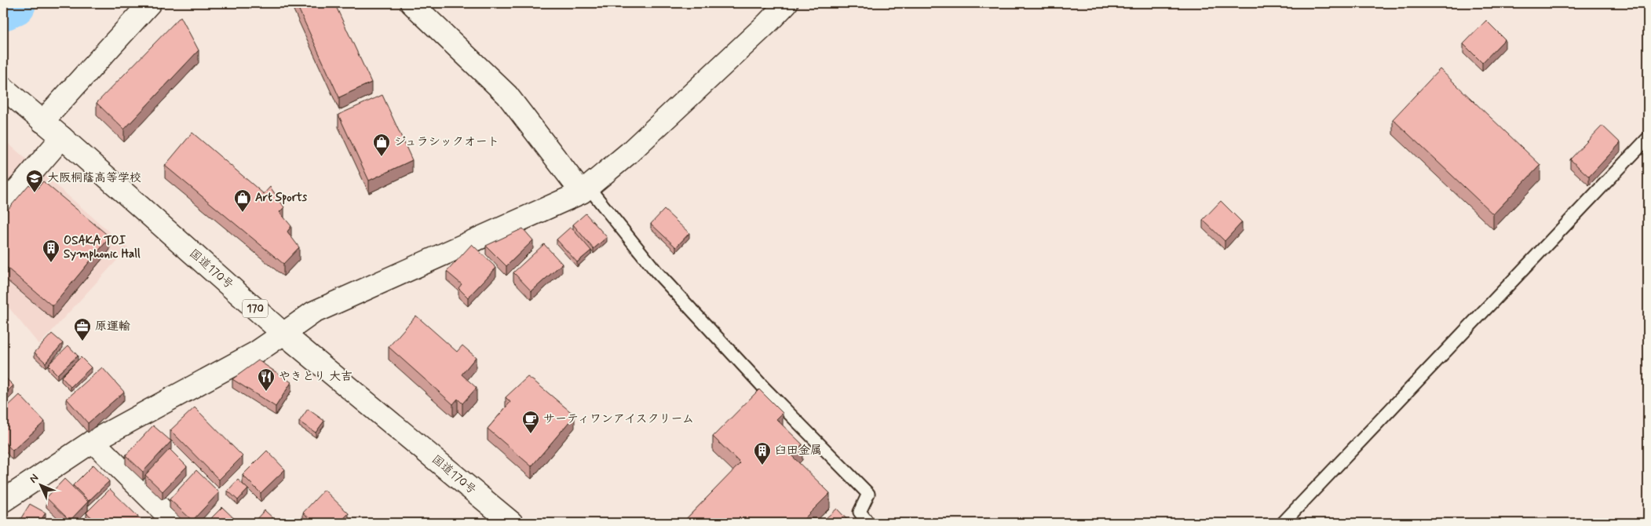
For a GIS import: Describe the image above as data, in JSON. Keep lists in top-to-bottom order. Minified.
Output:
{"streets":{"main road":["国道170号","170"]},"places":{"shop":["ジュラシックオート","Art Sports"],"school or university":["大阪桐蔭高等学校"],"building":["OSAKA TOI Symphonic Hall","臼田金属"],"office":["原運輸"],"restaurant":["やきとり 大吉"],"cafe":["サーティワンアイスクリーム"]},"north":"top left"}
